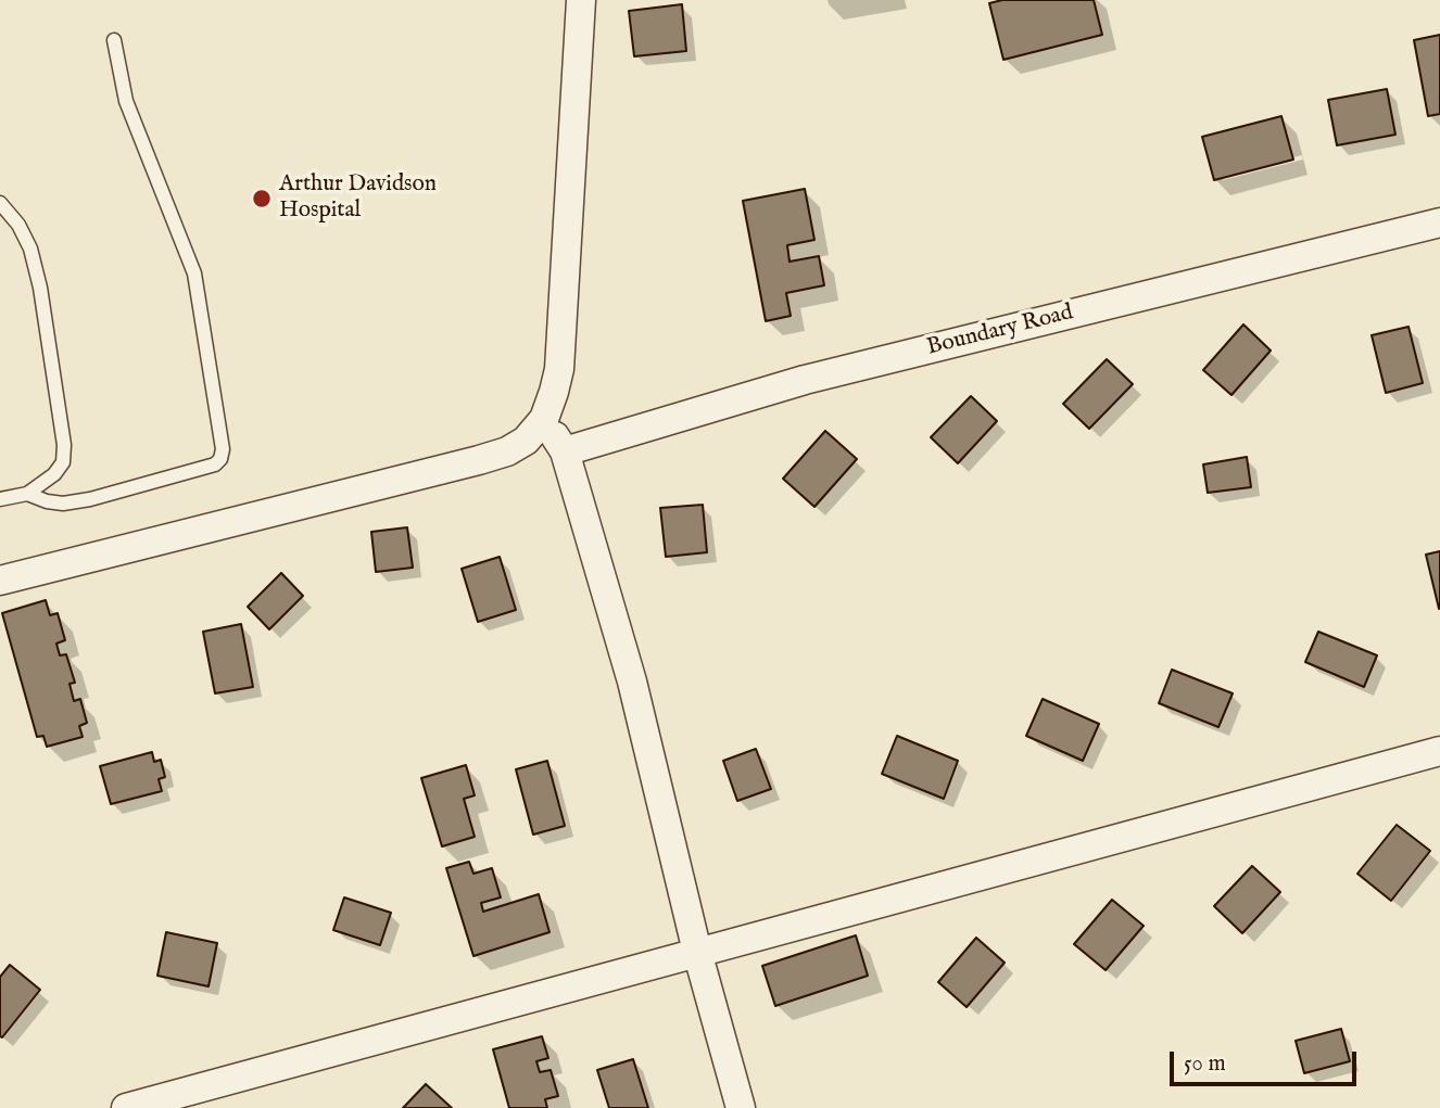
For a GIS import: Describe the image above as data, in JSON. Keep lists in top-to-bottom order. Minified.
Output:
{"streets":{"street":["Boundary Road"]},"places":["Arthur Davidson Hospital"],"scale_bar":"50 m"}
